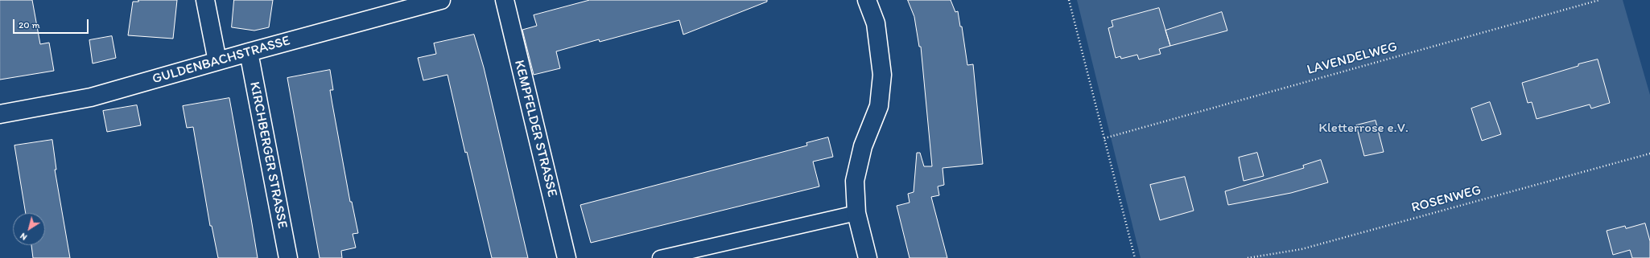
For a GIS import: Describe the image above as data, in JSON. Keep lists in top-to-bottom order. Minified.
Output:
{"streets":{"street":["GULDENBACHSTRASSE","KEMPFELDER STRASSE","KIRCHBERGER STRASSE"],"path":["LAVENDELWEG","ROSENWEG"]},"crossings":[["GULDENBACHSTRASSE","KIRCHBERGER STRASSE"]],"parks":["Kletterrose e.V."],"scale_bar":"20 m","north":"bottom left"}
